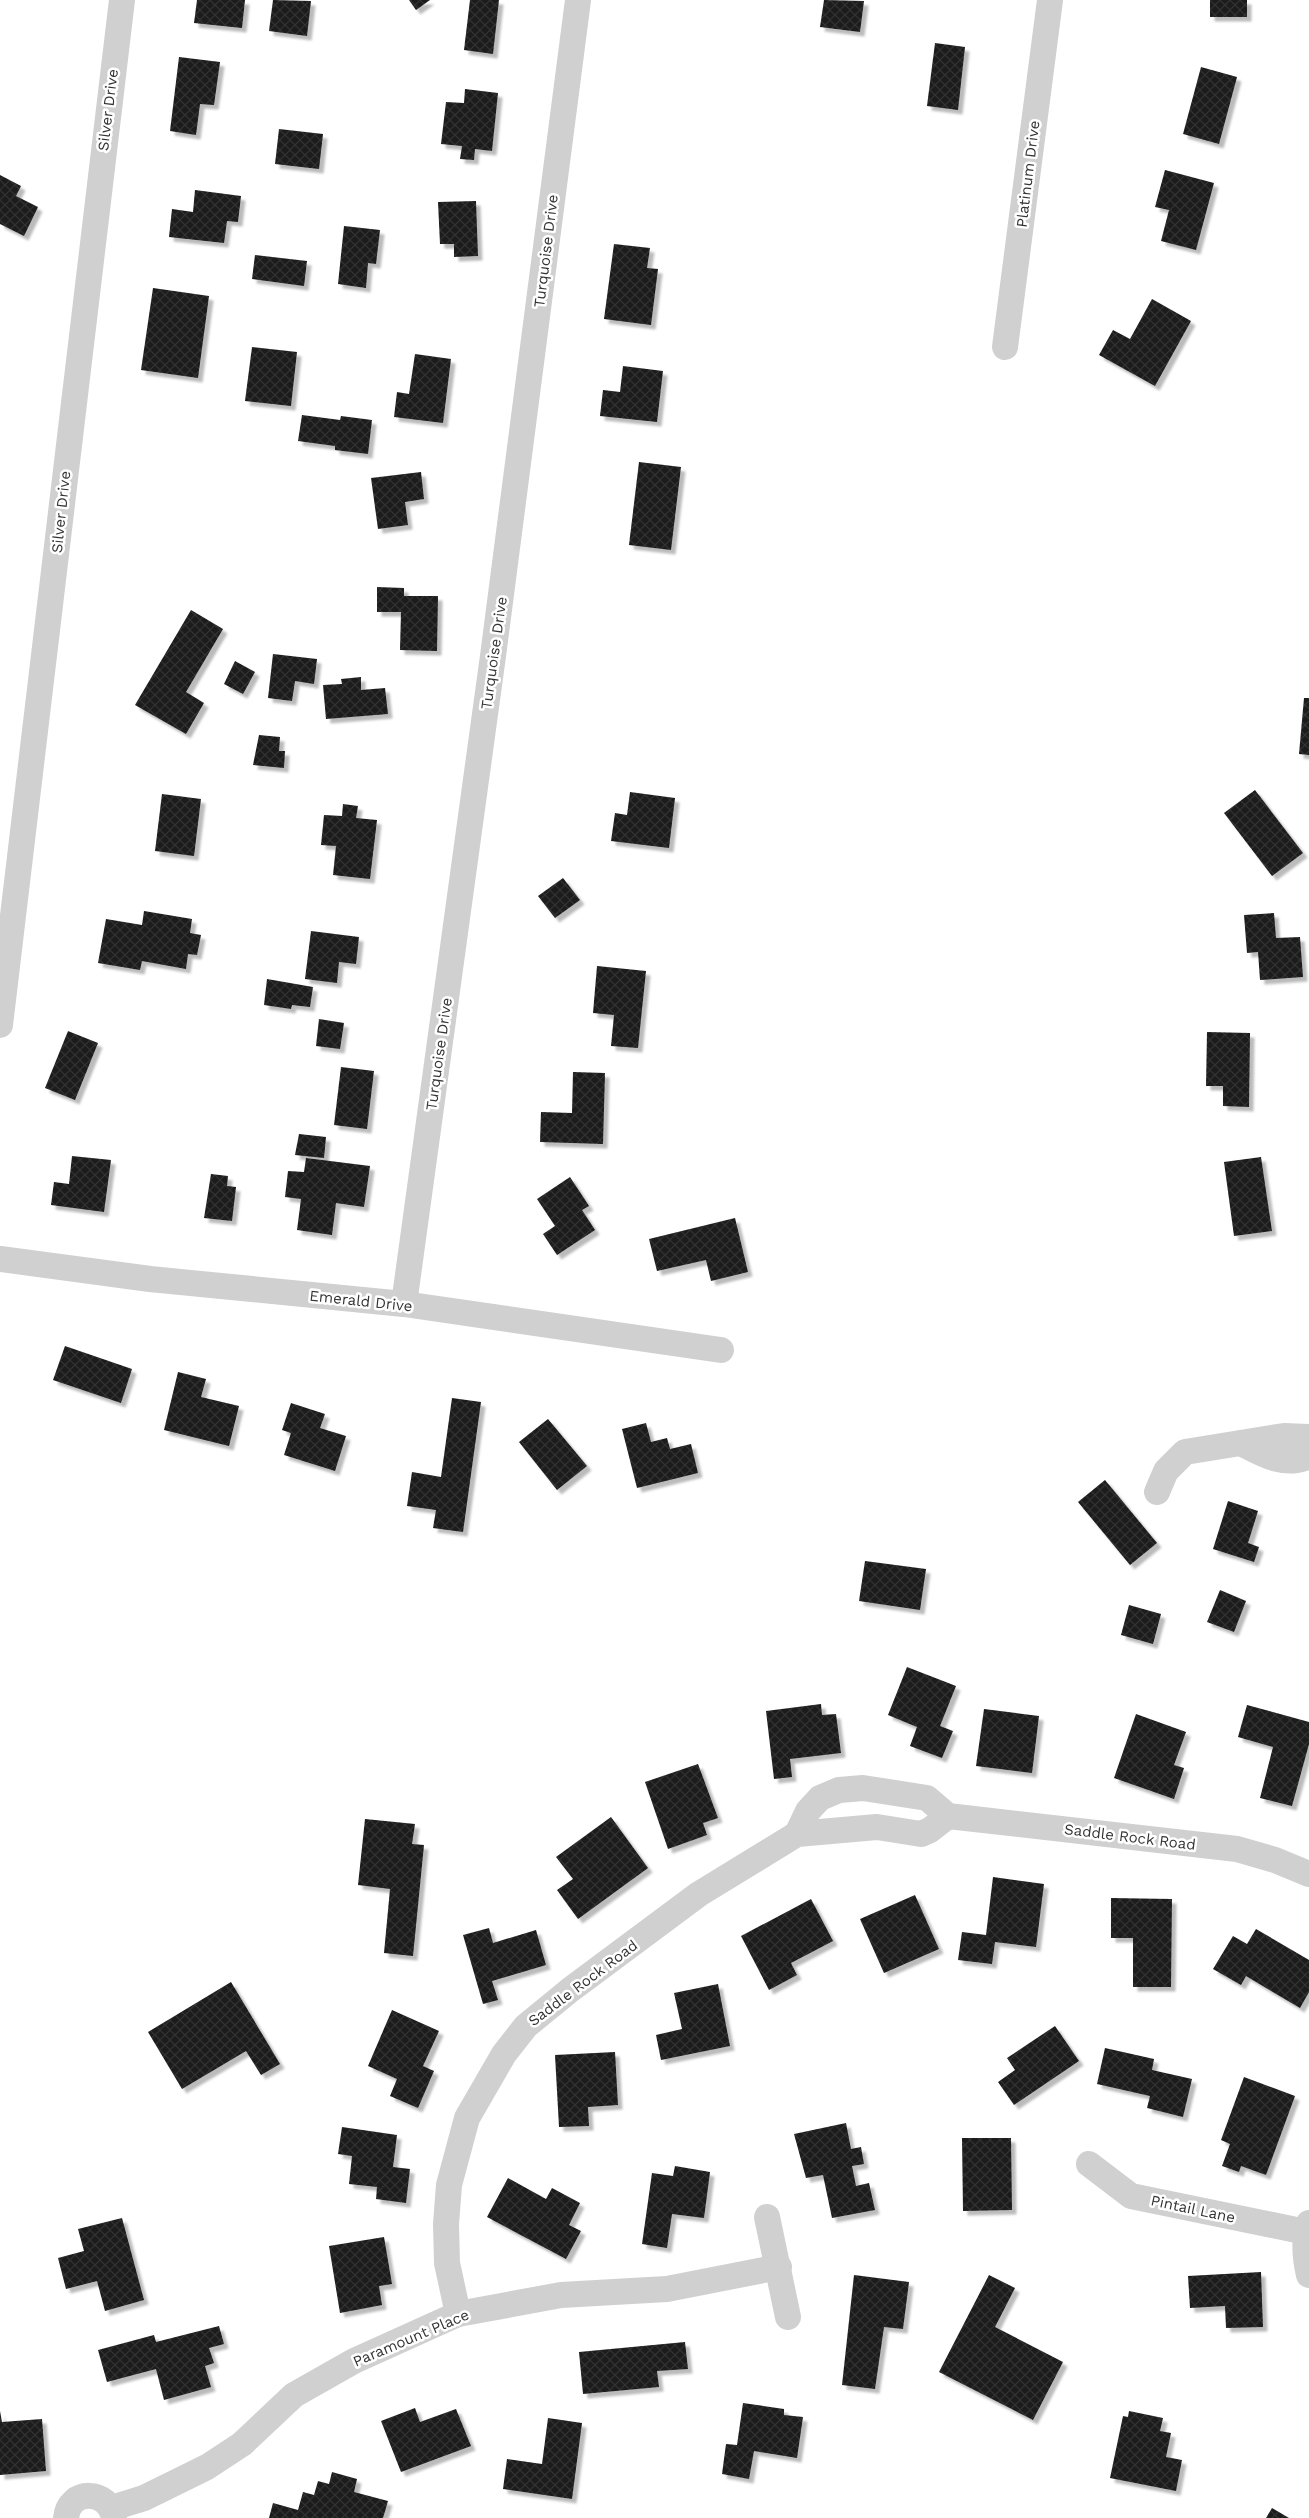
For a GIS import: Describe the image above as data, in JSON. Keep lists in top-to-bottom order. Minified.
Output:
{"streets":{"street":["Silver Drive","Platinum Drive","Turquoise Drive","Emerald Drive","Saddle Rock Road","Pintail Lane","Paramount Place"]},"crossings":[["Turquoise Drive","Emerald Drive"],["Saddle Rock Road","Paramount Place"]]}
